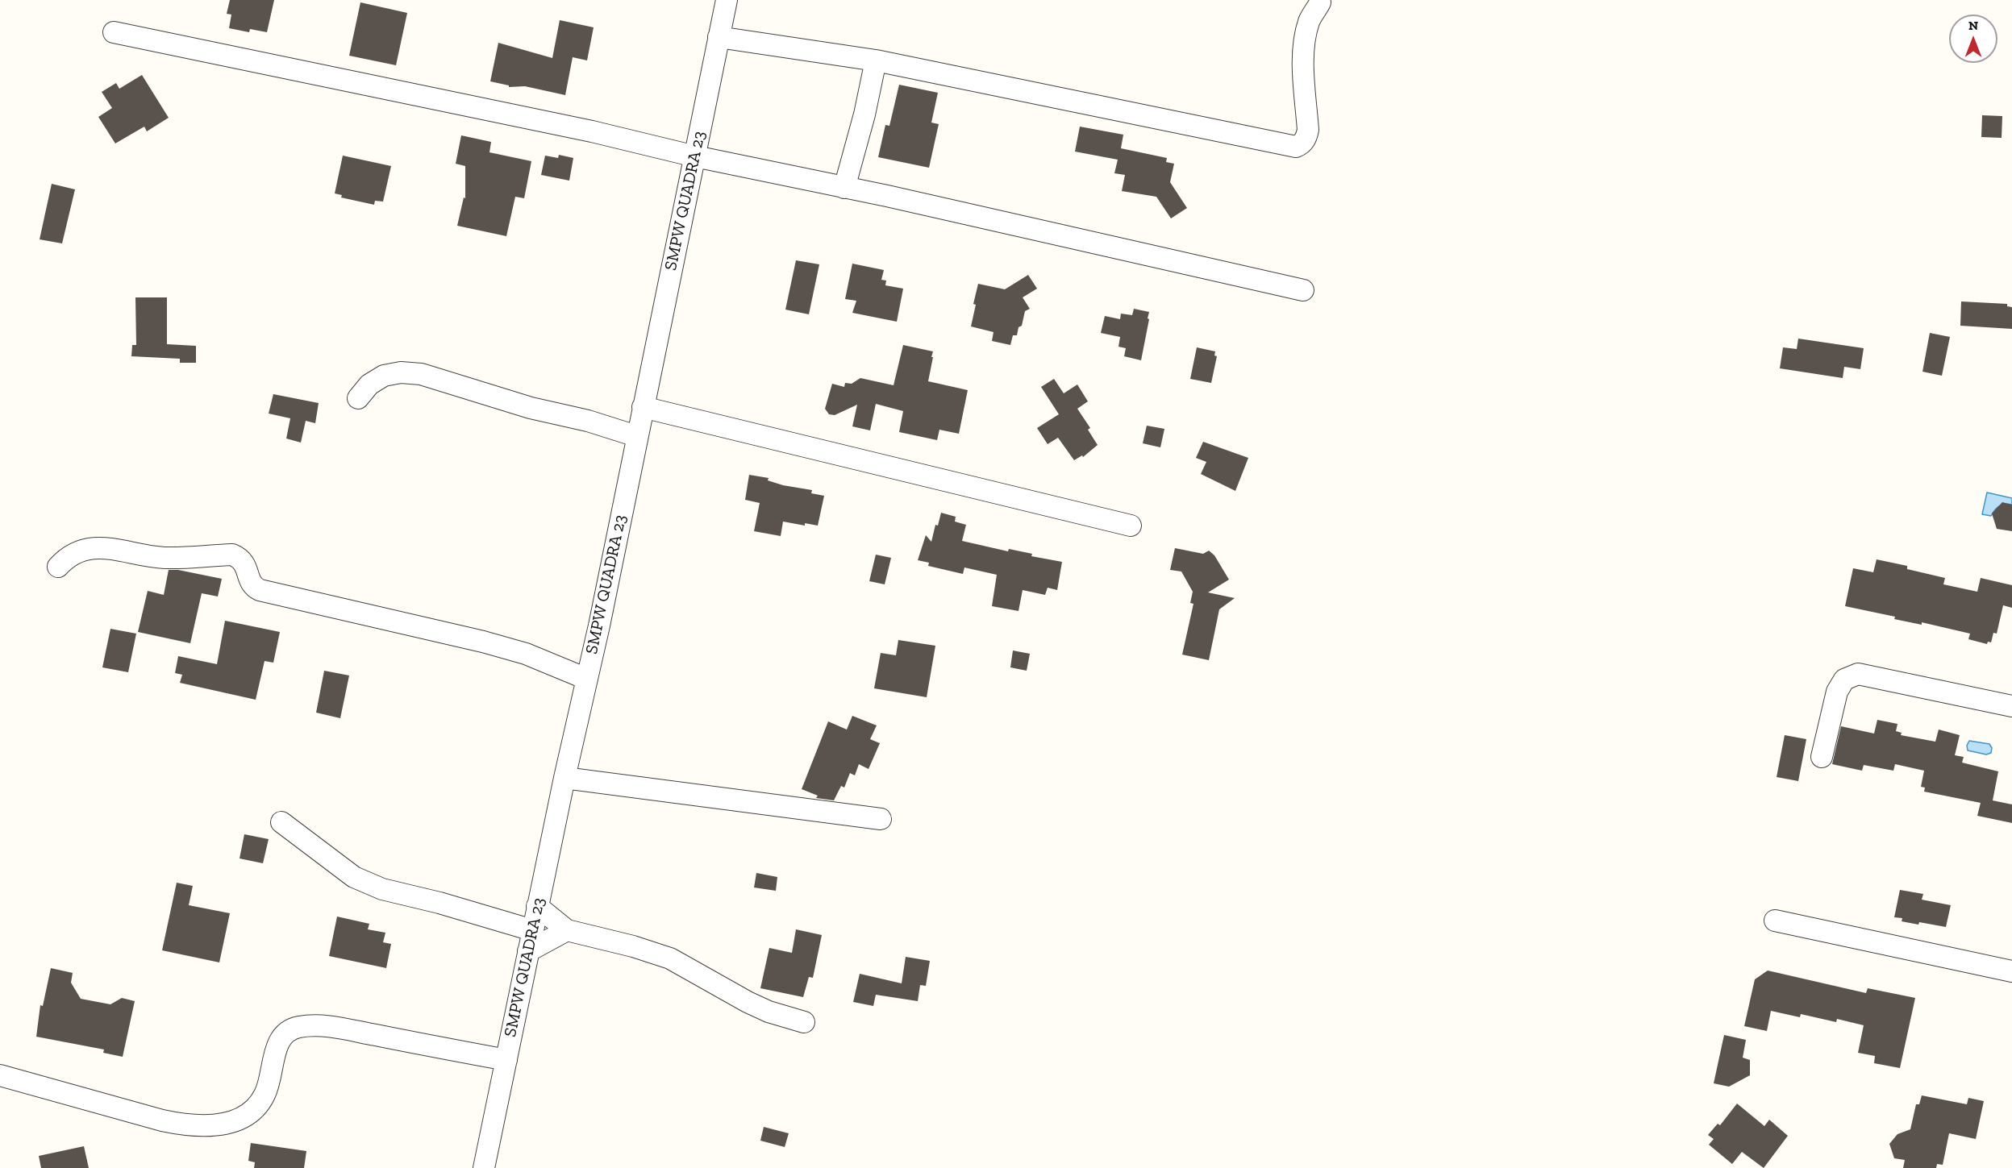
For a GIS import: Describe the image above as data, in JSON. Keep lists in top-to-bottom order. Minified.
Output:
{"streets":{"street":["SMPW QUADRA 23"]},"north":"top"}
